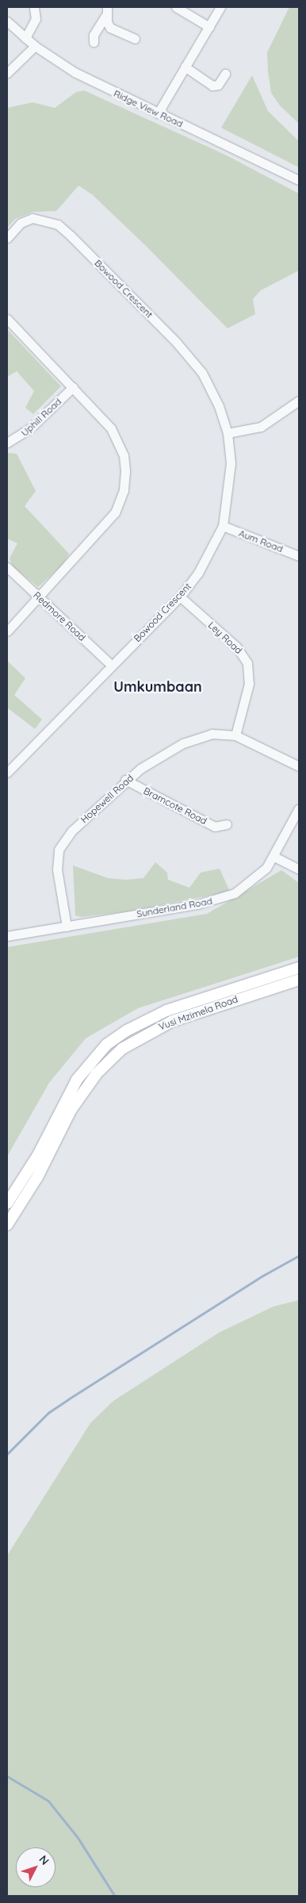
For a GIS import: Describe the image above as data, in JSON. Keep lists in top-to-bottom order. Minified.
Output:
{"streets":{"main road":["Vusi Mzimela Road"],"street":["Ridge View Road","Bowood Crescent","Uphill Road","Aum Road","Redmore Road","Ley Road","Hopewell Road","Bramcote Road","Sunderland Road"]},"crossings":[["Bowood Crescent","Aum Road"],["Bowood Crescent","Redmore Road"],["Bowood Crescent","Ley Road"],["Ley Road","Hopewell Road"],["Hopewell Road","Bramcote Road"],["Hopewell Road","Sunderland Road"]],"districts":["Umkumbaan"],"north":"top right"}
